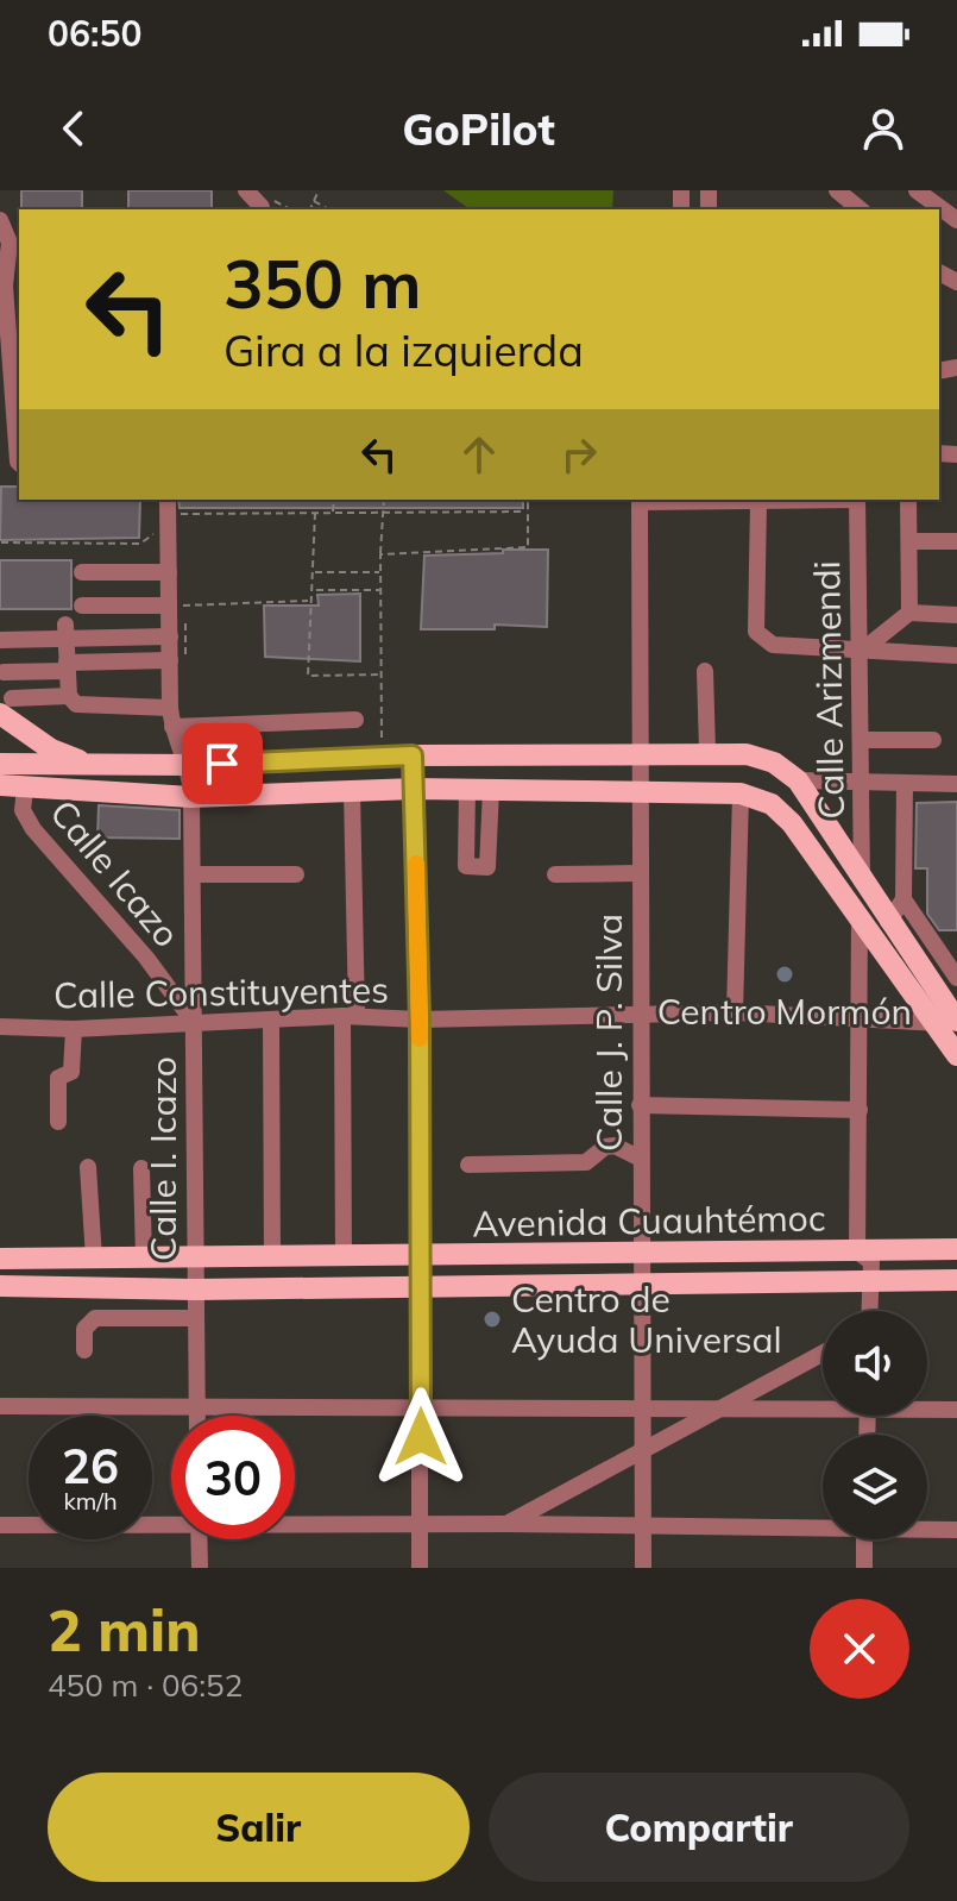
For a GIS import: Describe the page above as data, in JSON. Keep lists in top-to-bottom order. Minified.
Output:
{"streets":{"main road":["Avenida Cuauhtémoc"],"street":["Calle Arizmendi","Calle Icazo","Calle Constituyentes","Calle J. P. Silva","Calle I. Icazo"]},"crossings":[["Calle Icazo","Calle Constituyentes"],["Calle Icazo","Calle I. Icazo"],["Calle Constituyentes","Calle J. P. Silva"],["Calle Constituyentes","Calle I. Icazo"],["Calle J. P. Silva","Avenida Cuauhtémoc"],["Calle I. Icazo","Avenida Cuauhtémoc"]],"places":["Centro Mormón","Centro de Ayuda Universal"],"page":{"status":"06:50","header":"GoPilot","turn":["350 m","Gira a la izquierda"],"speed":"26 km/h","limit":"30","heading":["2 min","450 m · 06:52"],"buttons":["Salir","Compartir"]}}
